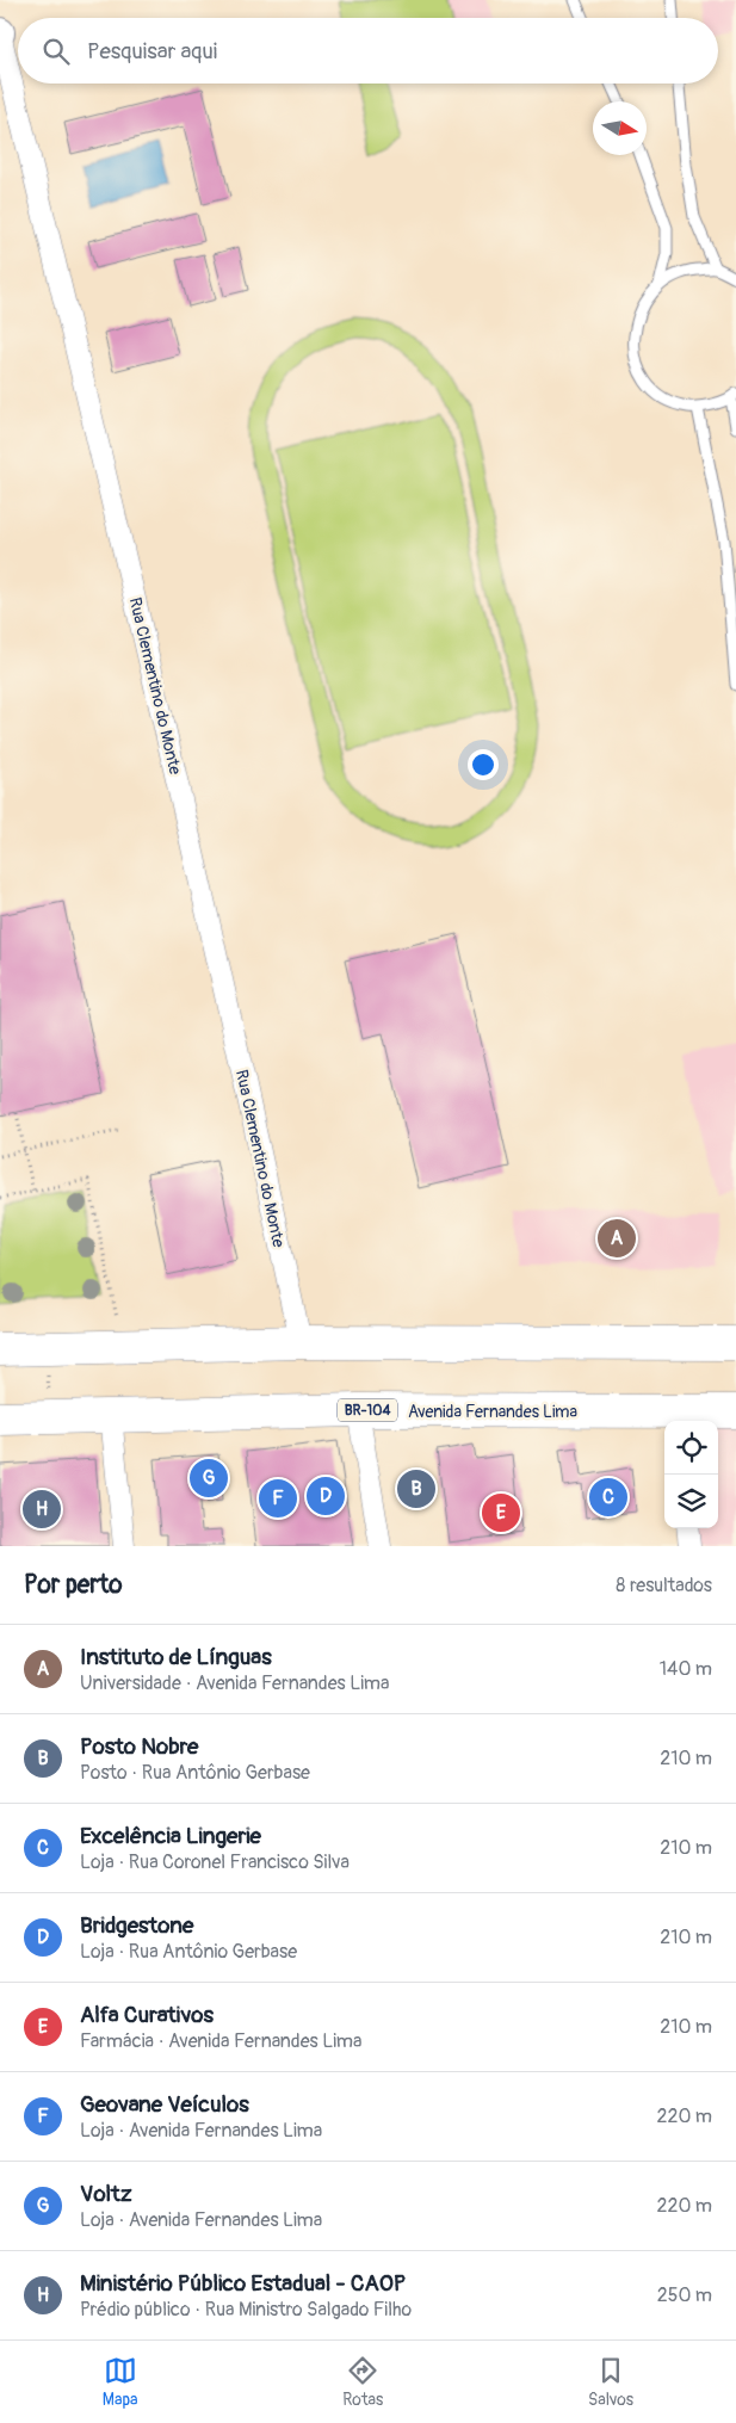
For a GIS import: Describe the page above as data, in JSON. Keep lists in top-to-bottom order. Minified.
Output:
{"streets":{"highway":["BR-104","Avenida Fernandes Lima"],"street":["Rua Clementino do Monte"]},"north":"right","page":{"search":"Pesquisar aqui","pins":["A","G","B","D","C","F","H","E"],"heading":["Por perto","8 resultados"],"list":[{"mark":"A","name":"Instituto de Línguas","note":"Universidade · Avenida Fernandes Lima","value":"140 m"},{"mark":"B","name":"Posto Nobre","note":"Posto · Rua Antônio Gerbase","value":"210 m"},{"mark":"C","name":"Excelência Lingerie","note":"Loja · Rua Coronel Francisco Silva","value":"210 m"},{"mark":"D","name":"Bridgestone","note":"Loja · Rua Antônio Gerbase","value":"210 m"},{"mark":"E","name":"Alfa Curativos","note":"Farmácia · Avenida Fernandes Lima","value":"210 m"},{"mark":"F","name":"Geovane Veículos","note":"Loja · Avenida Fernandes Lima","value":"220 m"},{"mark":"G","name":"Voltz","note":"Loja · Avenida Fernandes Lima","value":"220 m"},{"mark":"H","name":"Ministério Público Estadual - CAOP","note":"Prédio público · Rua Ministro Salgado Filho","value":"250 m"}],"nav":["Mapa","Rotas","Salvos"]}}
